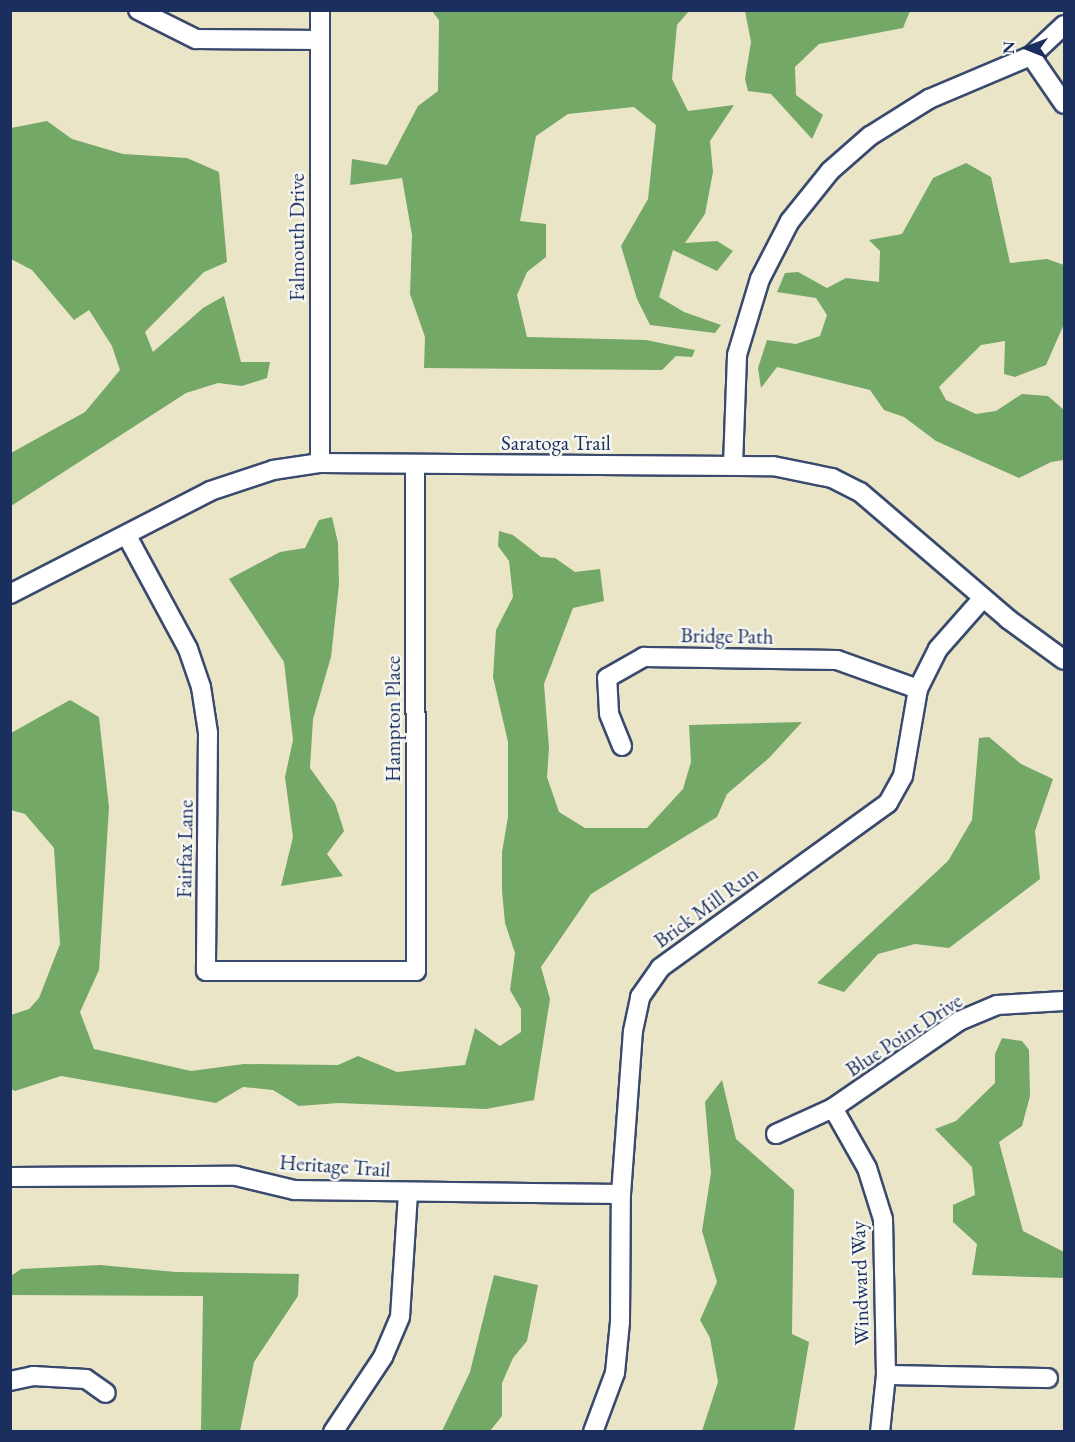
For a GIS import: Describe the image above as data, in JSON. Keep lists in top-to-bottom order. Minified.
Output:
{"streets":{"street":["Falmouth Drive","Saratoga Trail","Bridge Path","Hampton Place","Fairfax Lane","Brick Mill Run","Blue Point Drive","Heritage Trail","Windward Way"]},"crossings":[["Falmouth Drive","Saratoga Trail"],["Saratoga Trail","Hampton Place"],["Saratoga Trail","Fairfax Lane"],["Saratoga Trail","Brick Mill Run"],["Bridge Path","Brick Mill Run"],["Hampton Place","Fairfax Lane"],["Brick Mill Run","Heritage Trail"],["Blue Point Drive","Windward Way"]],"north":"left"}
